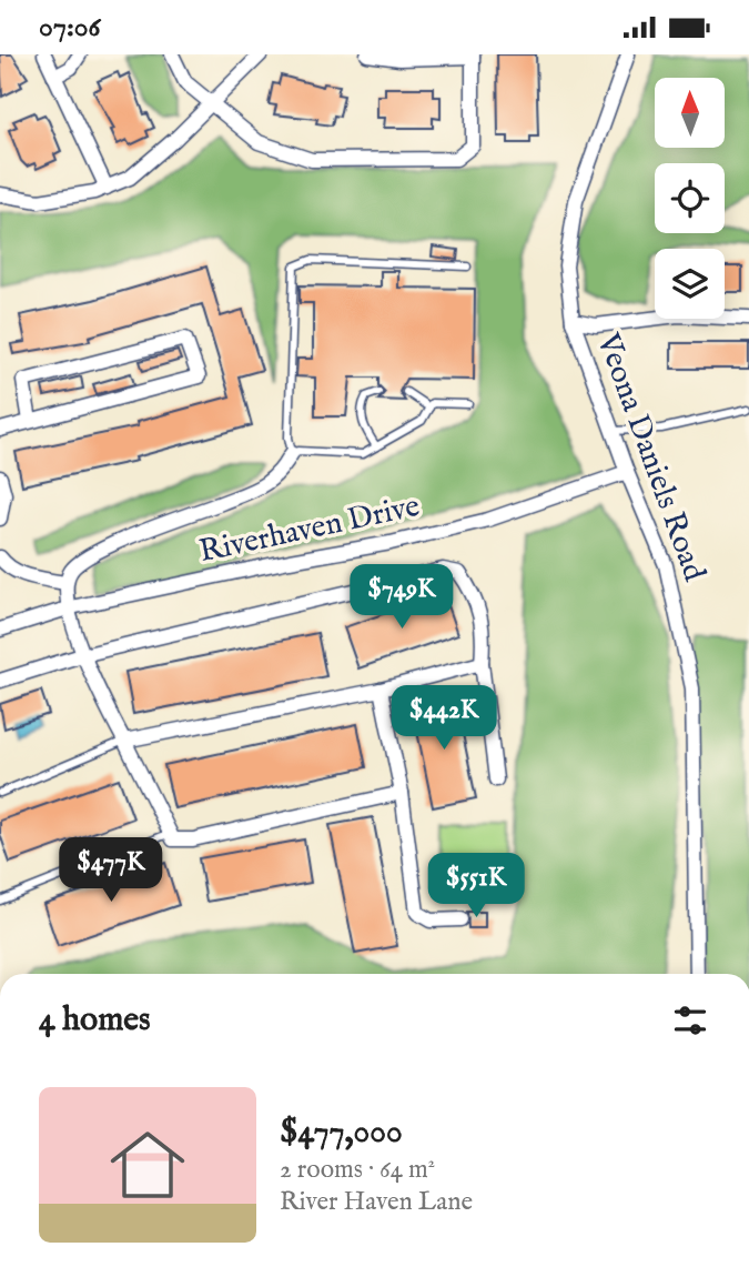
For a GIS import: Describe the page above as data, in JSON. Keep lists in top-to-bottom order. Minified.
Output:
{"streets":{"street":["Veona Daniels Road","Riverhaven Drive"]},"crossings":[["Veona Daniels Road","Riverhaven Drive"]],"north":"top","page":{"status":"07:06","price":["$749K","$442K","$477K","$551K"],"heading":"4 homes","list":[{"name":"$477,000","note":"2 rooms · 64 m² · River Haven Lane"}]}}
